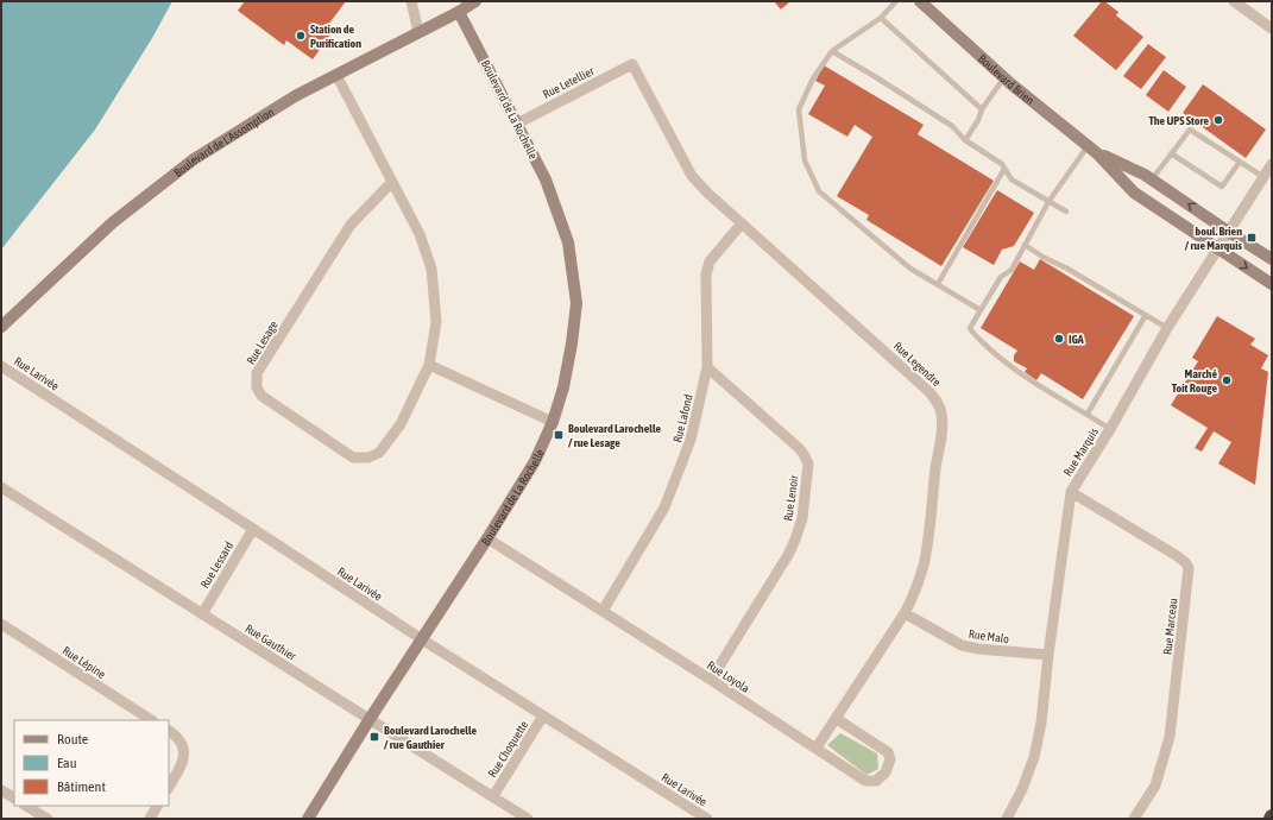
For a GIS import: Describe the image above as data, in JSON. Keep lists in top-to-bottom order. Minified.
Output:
{"streets":{"street":["Boulevard Brien","Rue Letellier","Boulevard de La Rochelle","Boulevard de L'Assomption","Rue Lesage","Rue Legendre","Rue Larivée","Rue Lafond","Rue Marquis","Rue Lenoir","Rue Lessard","Rue Marceau","Rue Malo","Rue Gauthier","Rue Lépine","Rue Loyola","Rue Choquette"]},"crossings":[["Boulevard Brien","Rue Marquis"],["Rue Letellier","Boulevard de La Rochelle"],["Rue Letellier","Rue Legendre"],["Boulevard de La Rochelle","Boulevard de L'Assomption"],["Boulevard de La Rochelle","Rue Larivée"],["Boulevard de La Rochelle","Rue Gauthier"],["Boulevard de La Rochelle","Rue Loyola"],["Boulevard de L'Assomption","Rue Lesage"],["Rue Legendre","Rue Lafond"],["Rue Legendre","Rue Malo"],["Rue Legendre","Rue Loyola"],["Rue Larivée","Rue Lessard"],["Rue Larivée","Rue Choquette"],["Rue Lafond","Rue Lenoir"],["Rue Lafond","Rue Loyola"],["Rue Marquis","Rue Marceau"],["Rue Marquis","Rue Malo"],["Rue Lenoir","Rue Loyola"],["Rue Lessard","Rue Gauthier"],["Rue Gauthier","Rue Choquette"]],"places":{"other":["Station de Purification","The UPS Store","IGA","Marché Toit Rouge"],"transit":["boul. Brien / rue Marquis","Boulevard Larochelle / rue Lesage","Boulevard Larochelle / rue Gauthier"]},"legend":["Route","Eau","Bâtiment"]}
